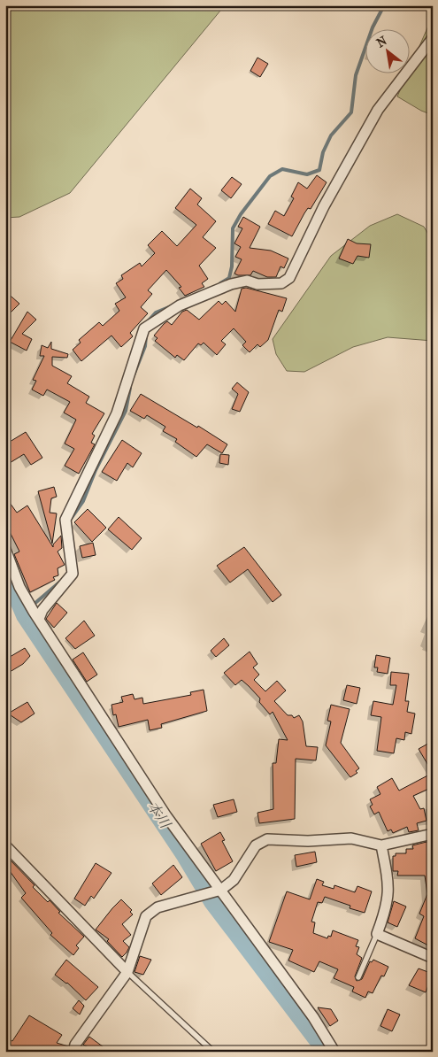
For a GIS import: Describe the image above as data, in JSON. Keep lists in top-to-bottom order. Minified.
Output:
{"water":["本川"],"north":"top left"}
